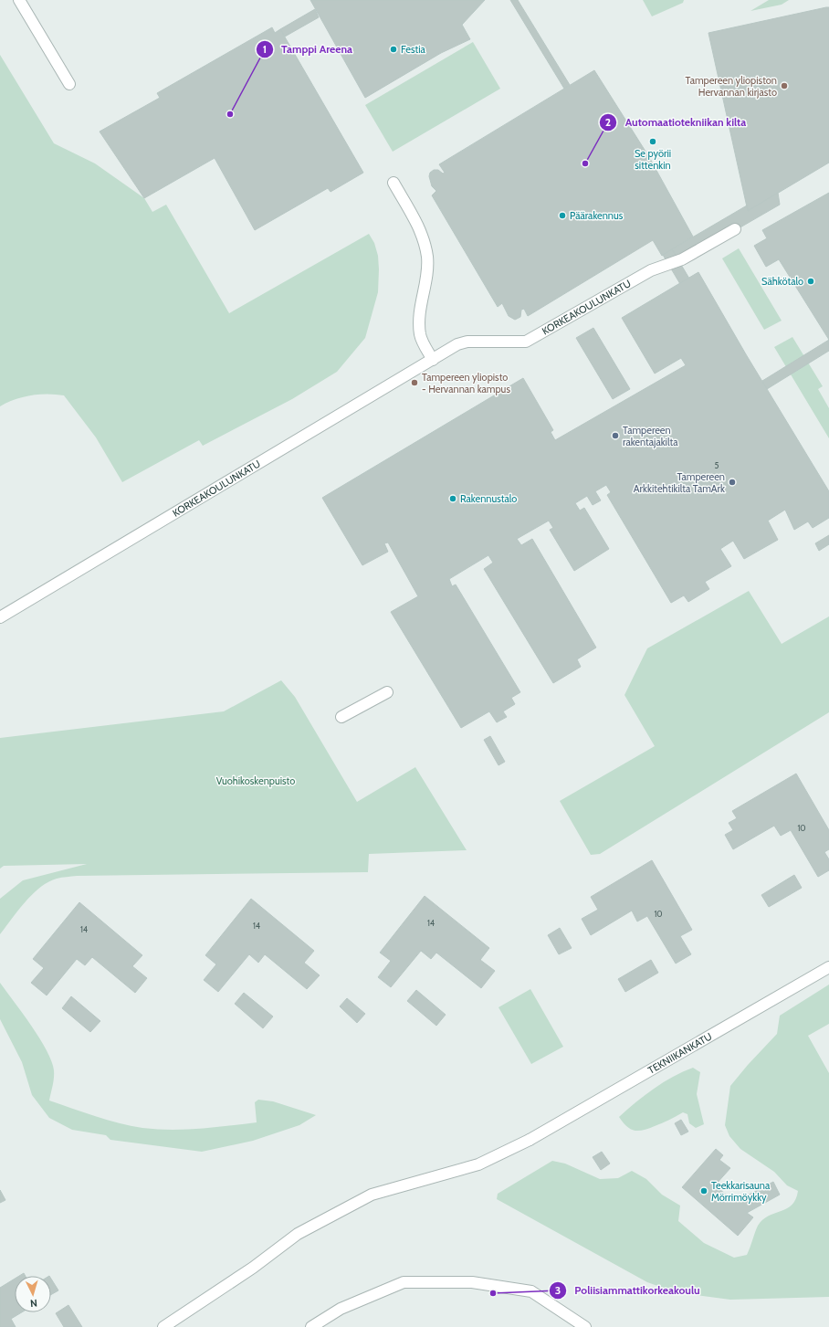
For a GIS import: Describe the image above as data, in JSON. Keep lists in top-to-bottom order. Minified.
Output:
{"streets":{"street":["KORKEAKOULUNKATU","TEKNIIKANKATU"]},"parks":["Vuohikoskenpuisto"],"places":["Festia","Tampereen yliopiston Hervannan kirjasto","Tamppi Areena","Se pyörii sittenkin","Automaatiotekniikan kilta","Päärakennus","Sähkötalo","Tampereen yliopisto - Hervannan kampus","Tampereen rakentajakilta","Tampereen Arkkitehtikilta TamArk","Rakennustalo","Teekkarisauna Mörrimöykky","Poliisiammattikorkeakoulu"],"house_numbers":["5","10","10","14","14","14"],"north":"bottom"}
